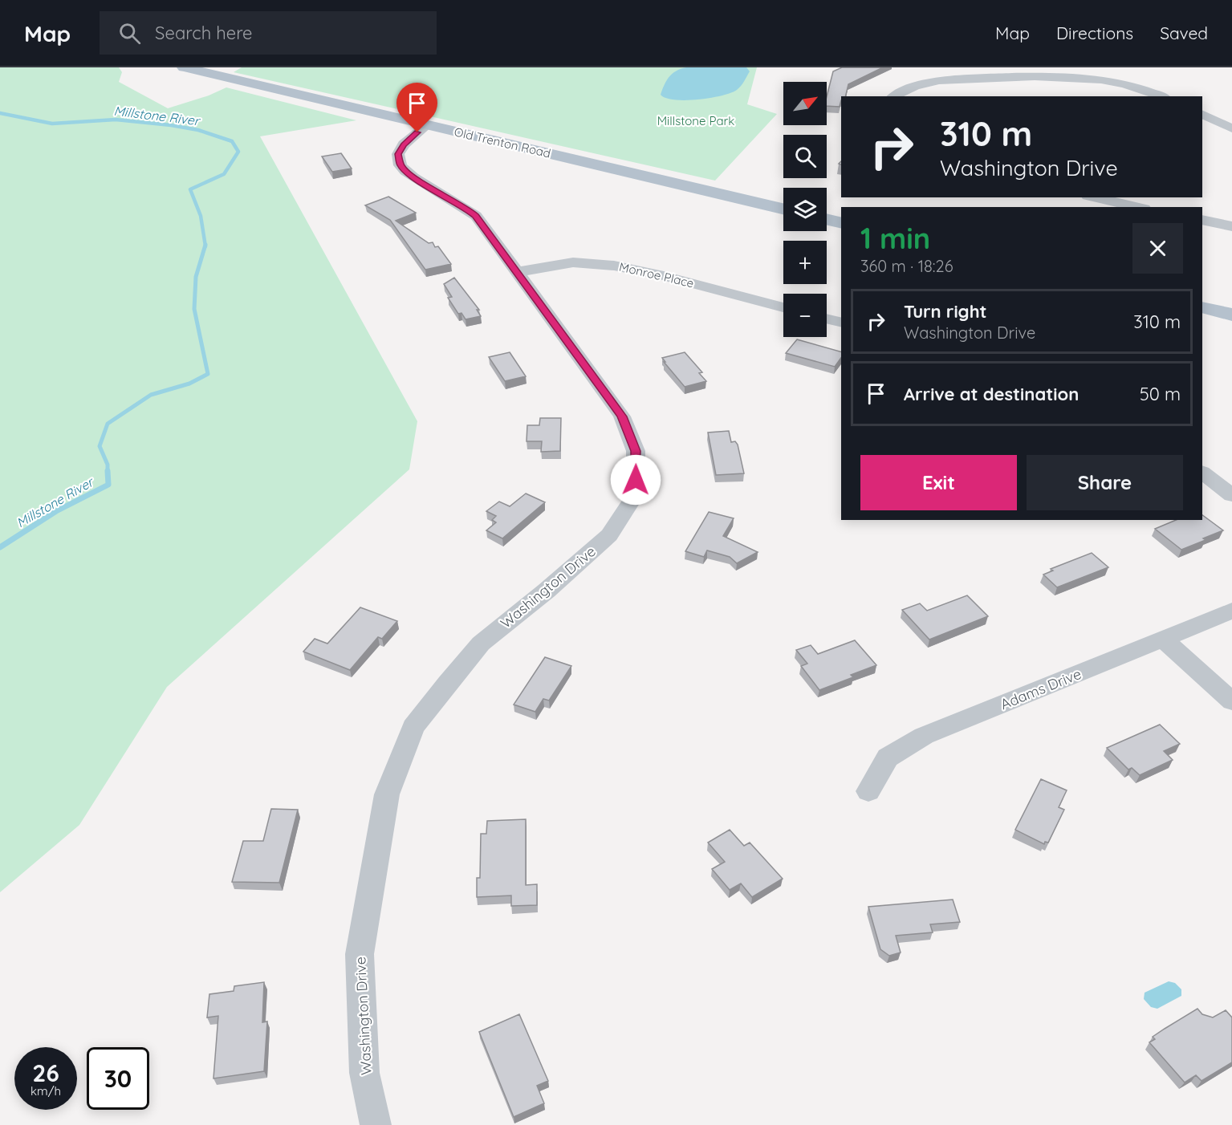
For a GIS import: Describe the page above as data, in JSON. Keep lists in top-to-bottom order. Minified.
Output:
{"streets":{"main road":["Old Trenton Road"],"street":["Monroe Place","Washington Drive","Adams Drive"]},"crossings":[["Old Trenton Road","Washington Drive"],["Monroe Place","Washington Drive"]],"water":["Millstone River"],"parks":["Millstone Park"],"north":"top right","page":{"header":"Map","search":"Search here","nav":["Map","Directions","Saved"],"map_buttons":["+","−"],"turn":["310 m","Washington Drive"],"heading":["1 min","360 m · 18:26"],"list":[{"name":"Turn right","note":"Washington Drive","value":"310 m"},{"name":"Arrive at destination","value":"50 m"}],"buttons":["Exit","Share"],"speed":"26 km/h","limit":"30"}}
